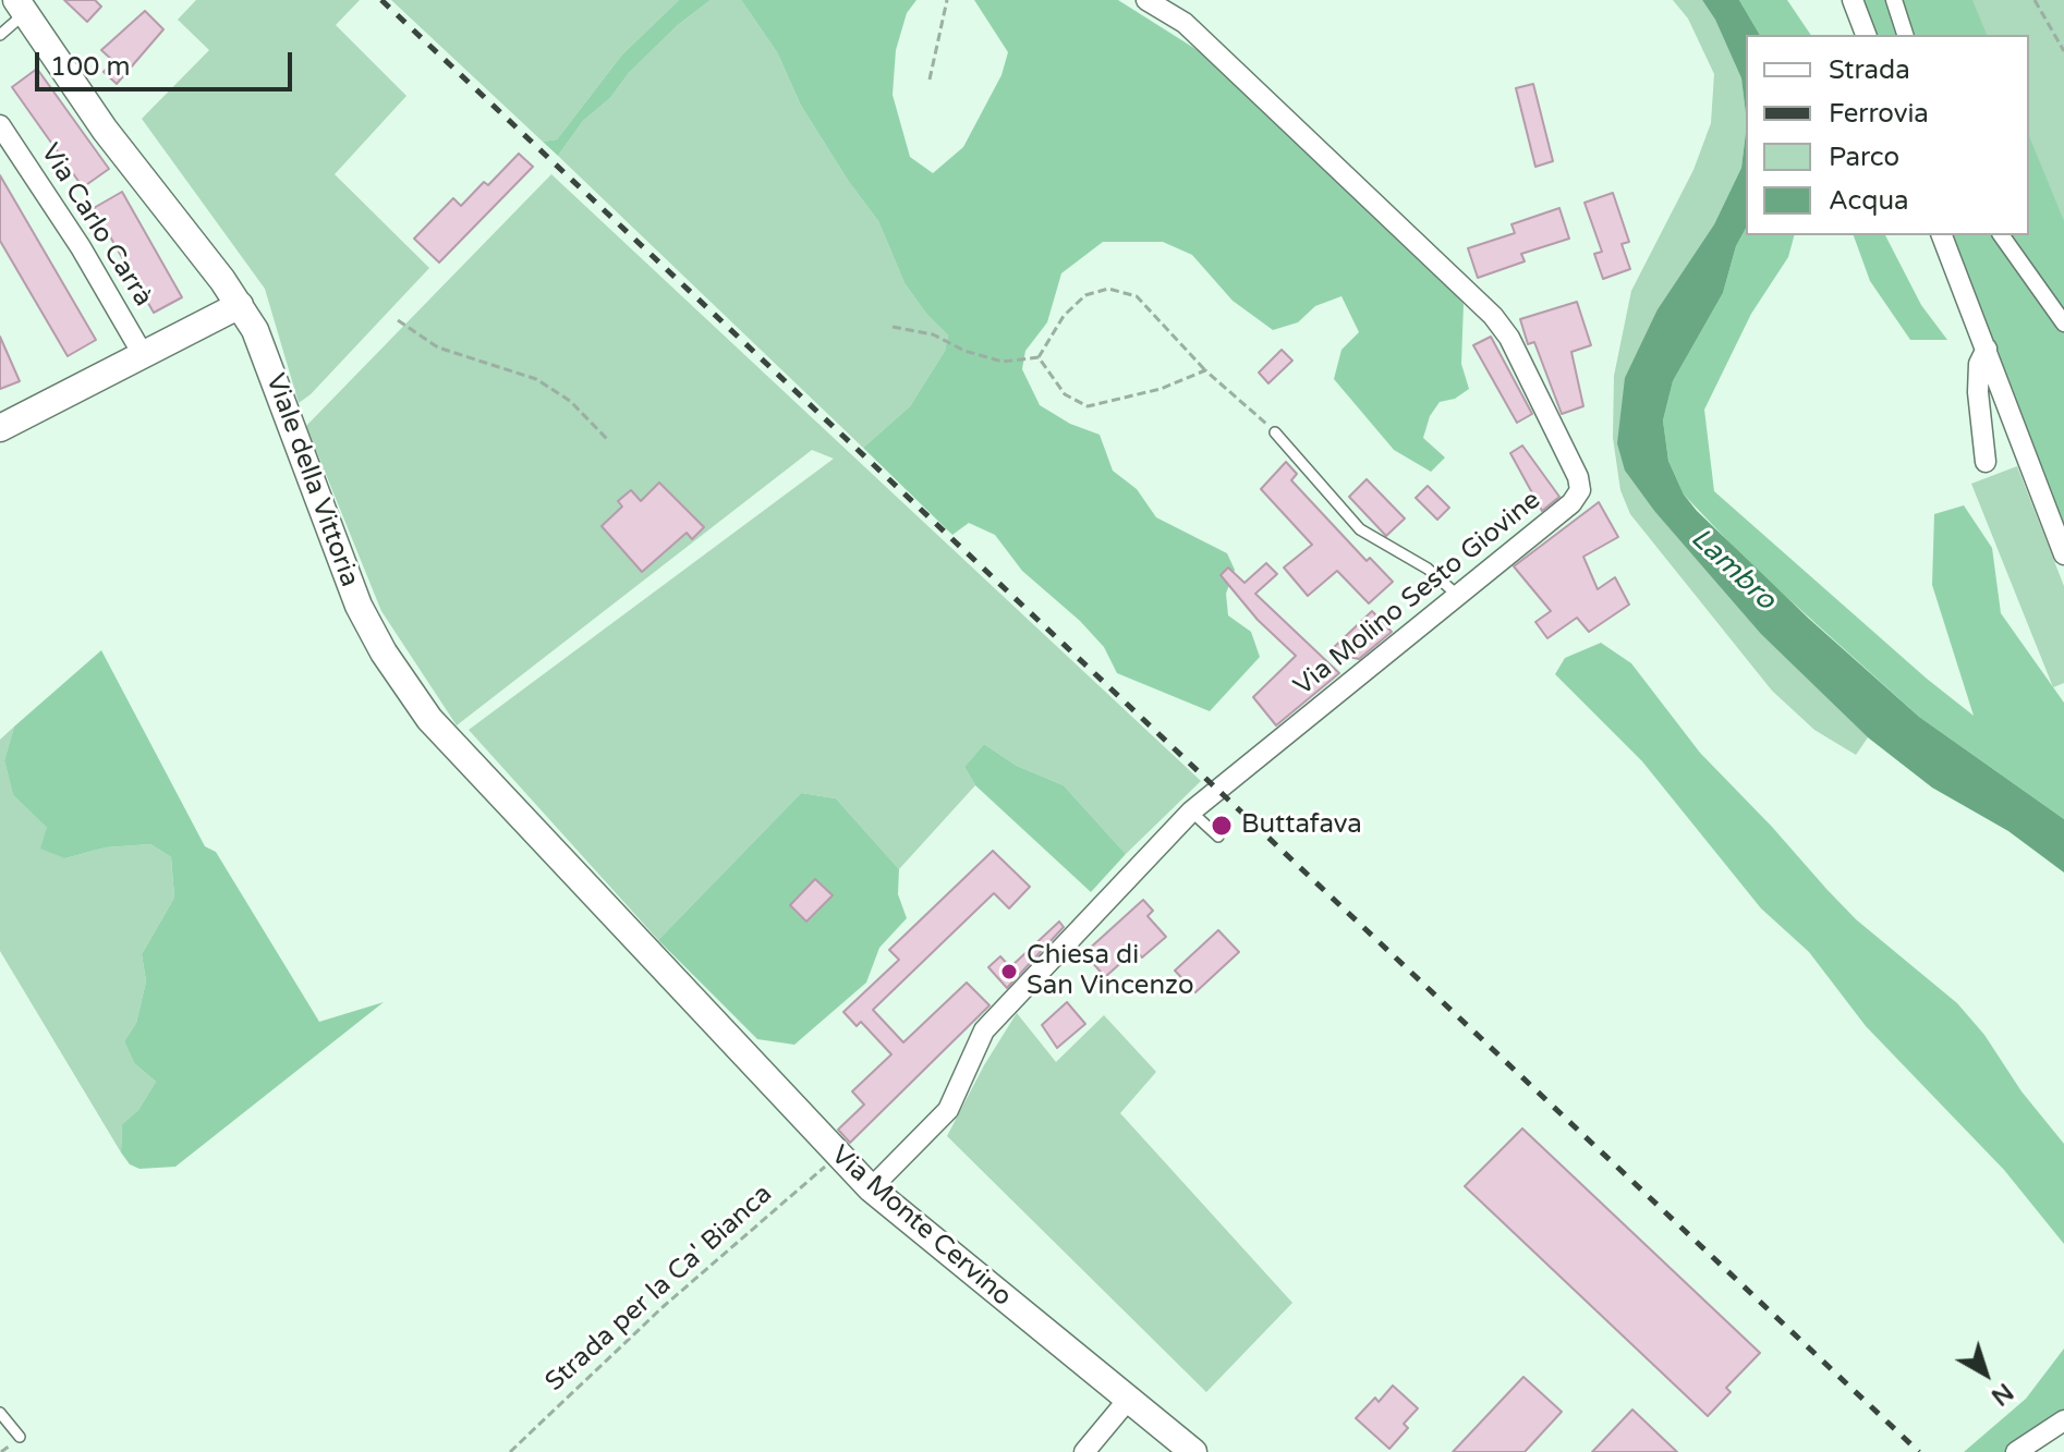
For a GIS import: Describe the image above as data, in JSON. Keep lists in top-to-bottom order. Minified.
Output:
{"streets":{"street":["Via Carlo Carrà","Viale della Vittoria","Via Molino Sesto Giovine","Via Monte Cervino"],"path":["Strada per la Ca' Bianca"]},"crossings":[["Viale della Vittoria","Via Monte Cervino"],["Via Molino Sesto Giovine","Via Monte Cervino"],["Via Monte Cervino","Strada per la Ca' Bianca"]],"water":["Lambro"],"places":["Buttafava","Chiesa di San Vincenzo"],"legend":["Strada","Ferrovia","Parco","Acqua"],"scale_bar":"100 m","north":"bottom right"}
